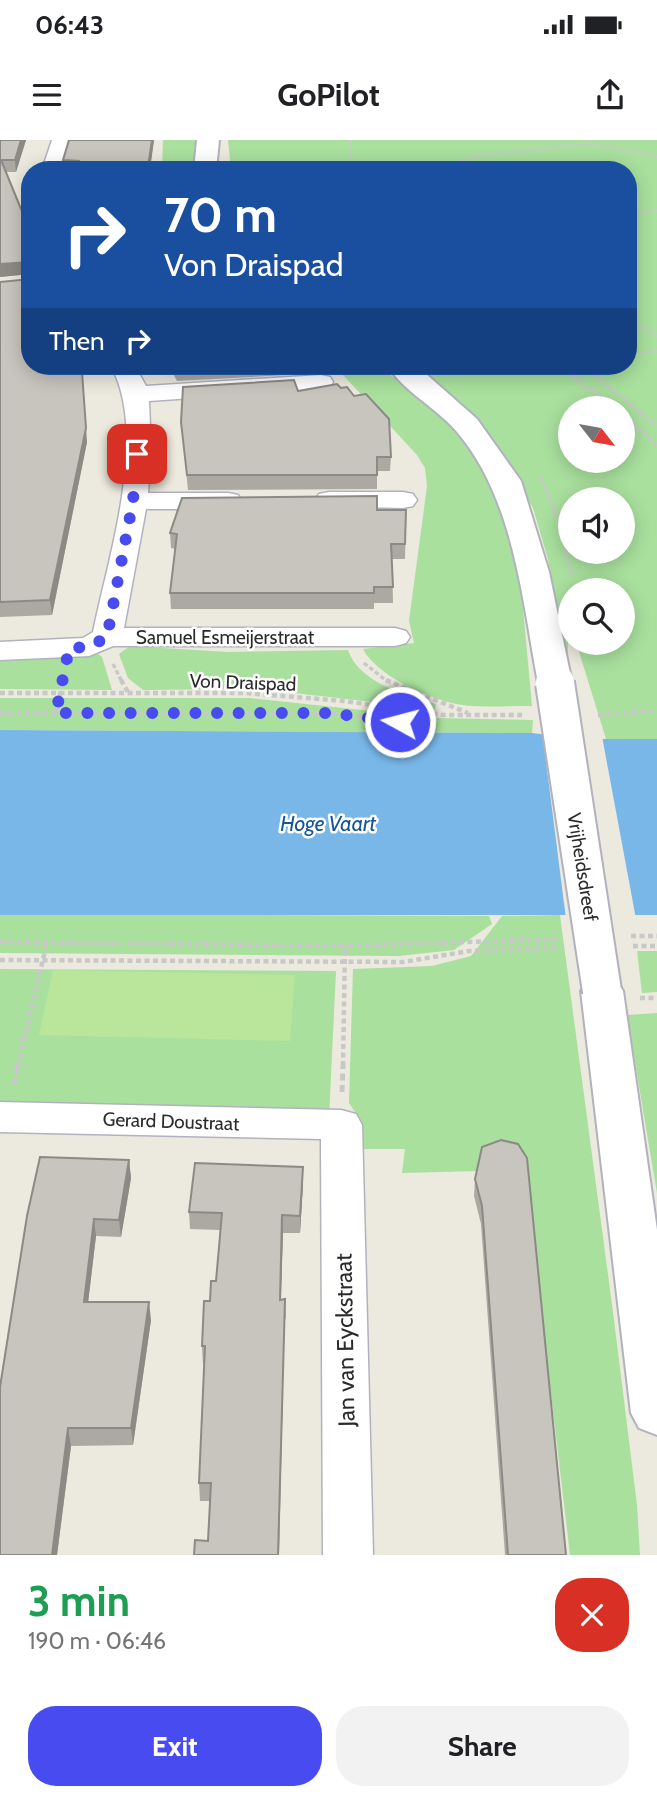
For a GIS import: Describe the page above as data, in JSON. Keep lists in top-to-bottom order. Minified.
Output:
{"streets":{"main road":["Vrijheidsdreef"],"street":["Samuel Esmeijerstraat","Gerard Doustraat","Jan van Eyckstraat"],"path":["Von Draispad"]},"crossings":[["Gerard Doustraat","Jan van Eyckstraat"]],"water":["Hoge Vaart"],"north":"bottom right","page":{"status":"06:43","header":"GoPilot","turn":["70 m","Von Draispad"],"then":"Then","heading":["3 min","190 m · 06:46"],"buttons":["Exit","Share"]}}
